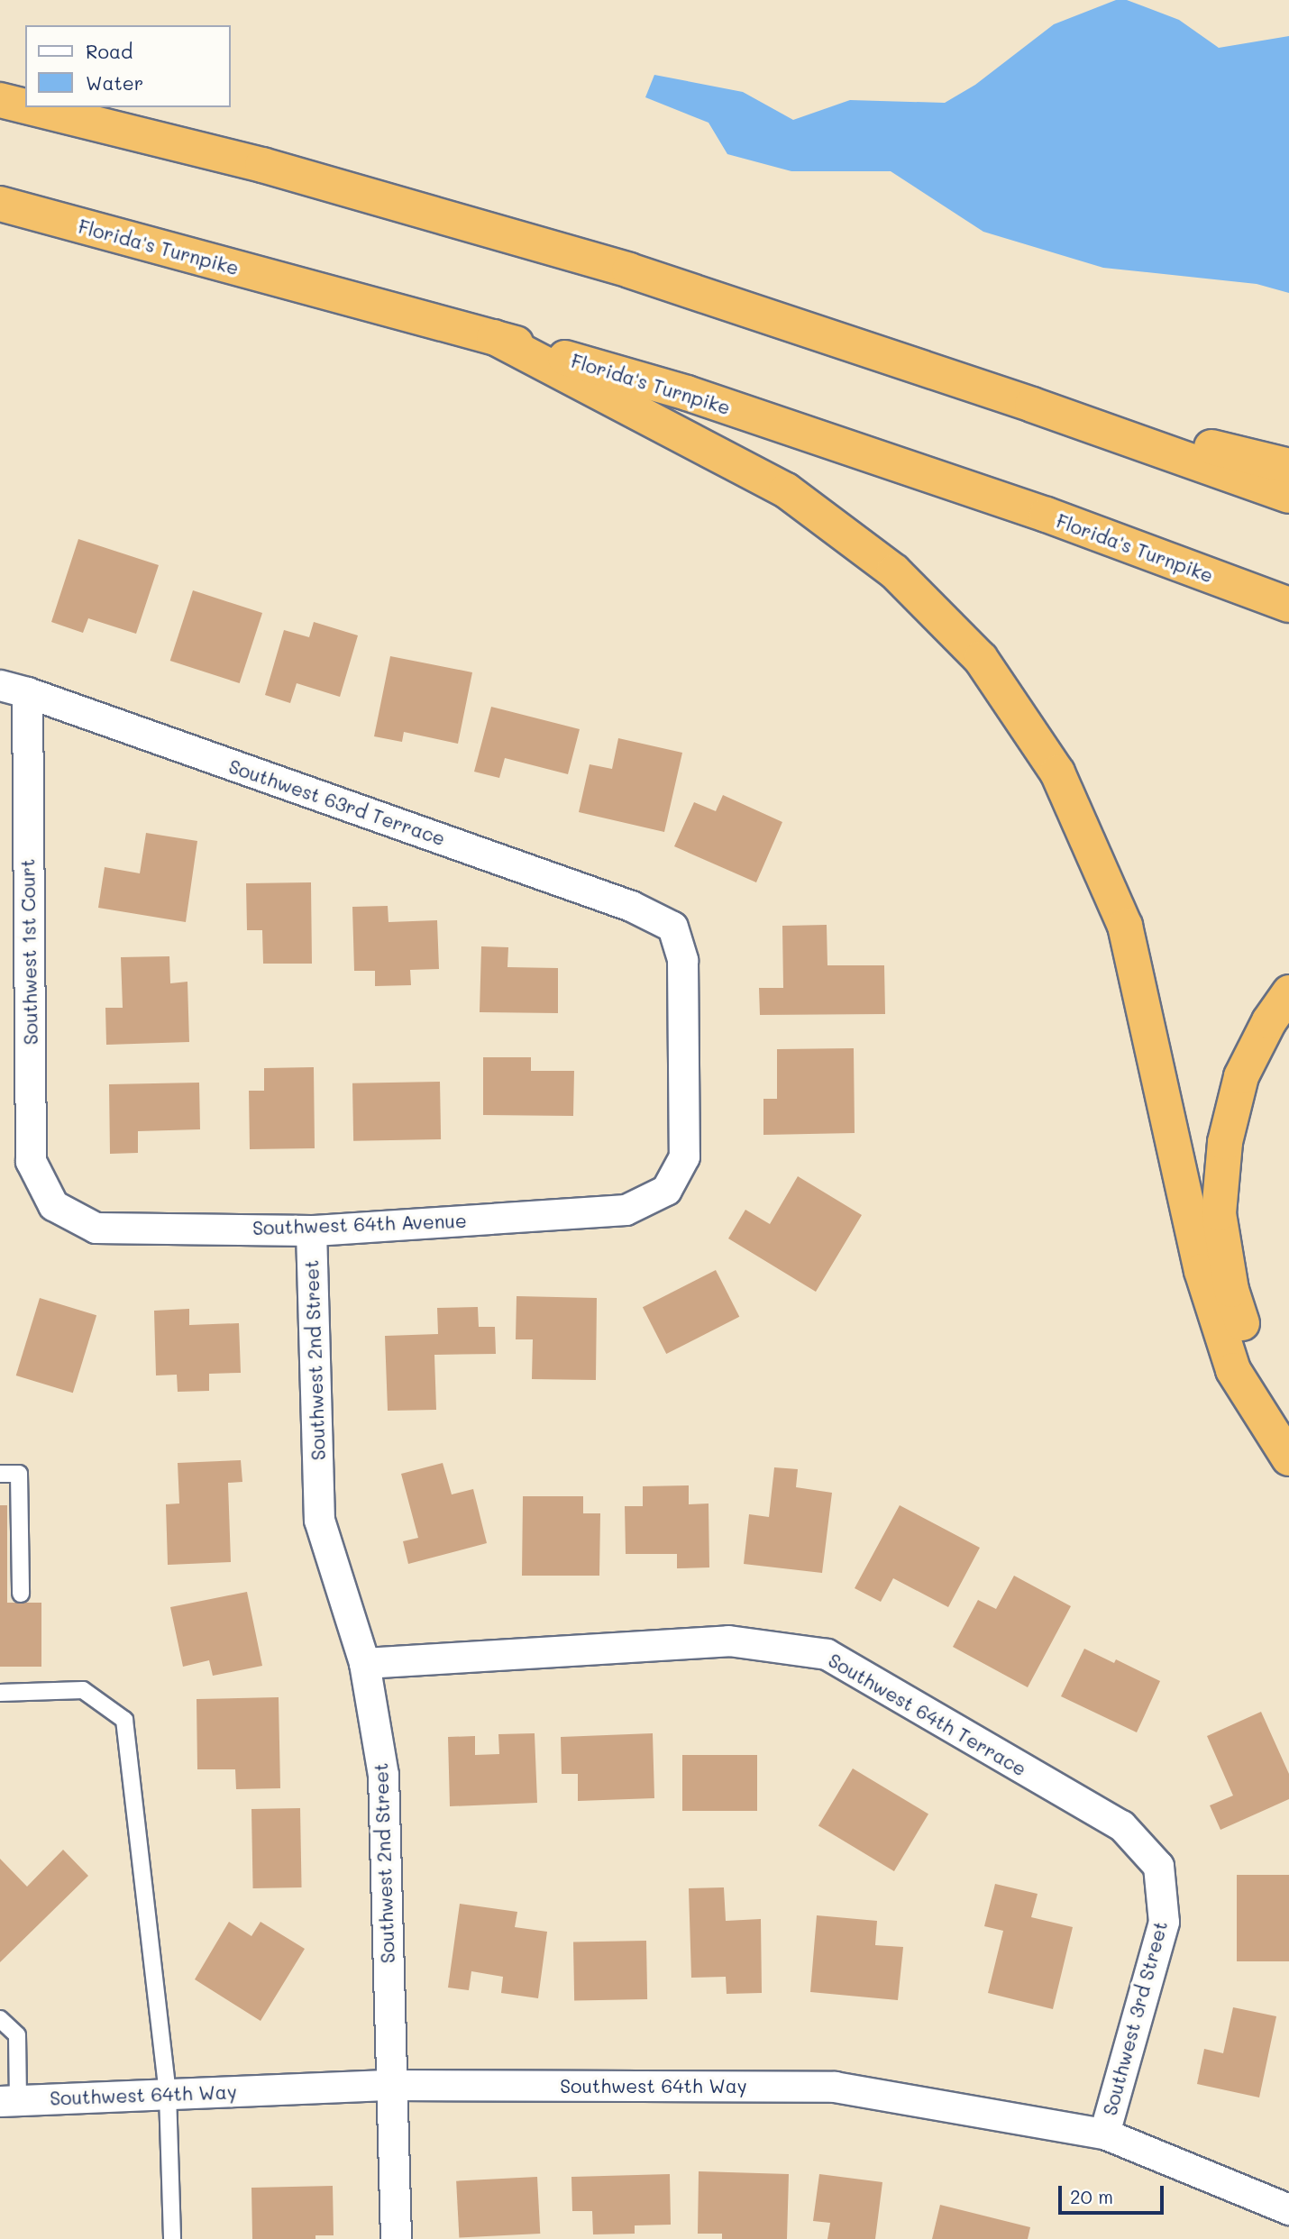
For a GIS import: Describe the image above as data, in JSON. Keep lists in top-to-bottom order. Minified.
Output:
{"streets":{"highway":["Florida's Turnpike"],"street":["Southwest 63rd Terrace","Southwest 1st Court","Southwest 64th Avenue","Southwest 2nd Street","Southwest 64th Terrace","Southwest 3rd Street","Southwest 64th Way"]},"crossings":[["Southwest 63rd Terrace","Southwest 1st Court"],["Southwest 63rd Terrace","Southwest 64th Avenue"],["Southwest 1st Court","Southwest 64th Avenue"],["Southwest 64th Avenue","Southwest 2nd Street"],["Southwest 2nd Street","Southwest 64th Terrace"],["Southwest 2nd Street","Southwest 64th Way"],["Southwest 64th Terrace","Southwest 3rd Street"],["Southwest 3rd Street","Southwest 64th Way"]],"legend":["Road","Water"],"scale_bar":"20 m"}
